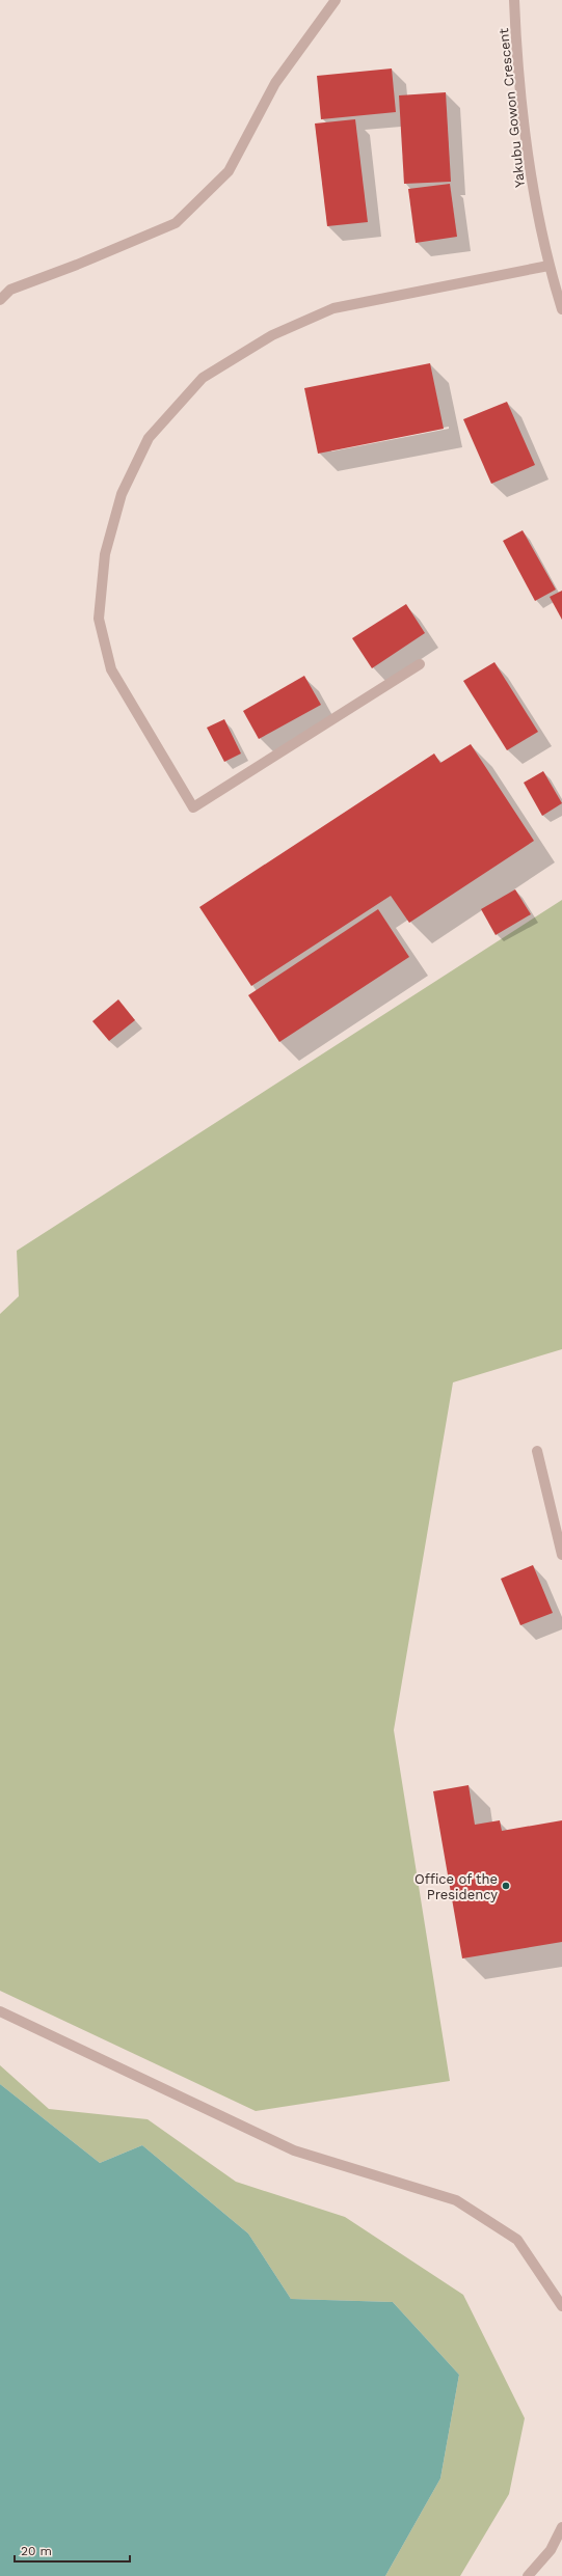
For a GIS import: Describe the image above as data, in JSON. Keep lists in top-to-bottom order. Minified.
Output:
{"streets":{"street":["Yakubu Gowon Crescent"]},"places":["Office of the Presidency"],"scale_bar":"20 m"}
